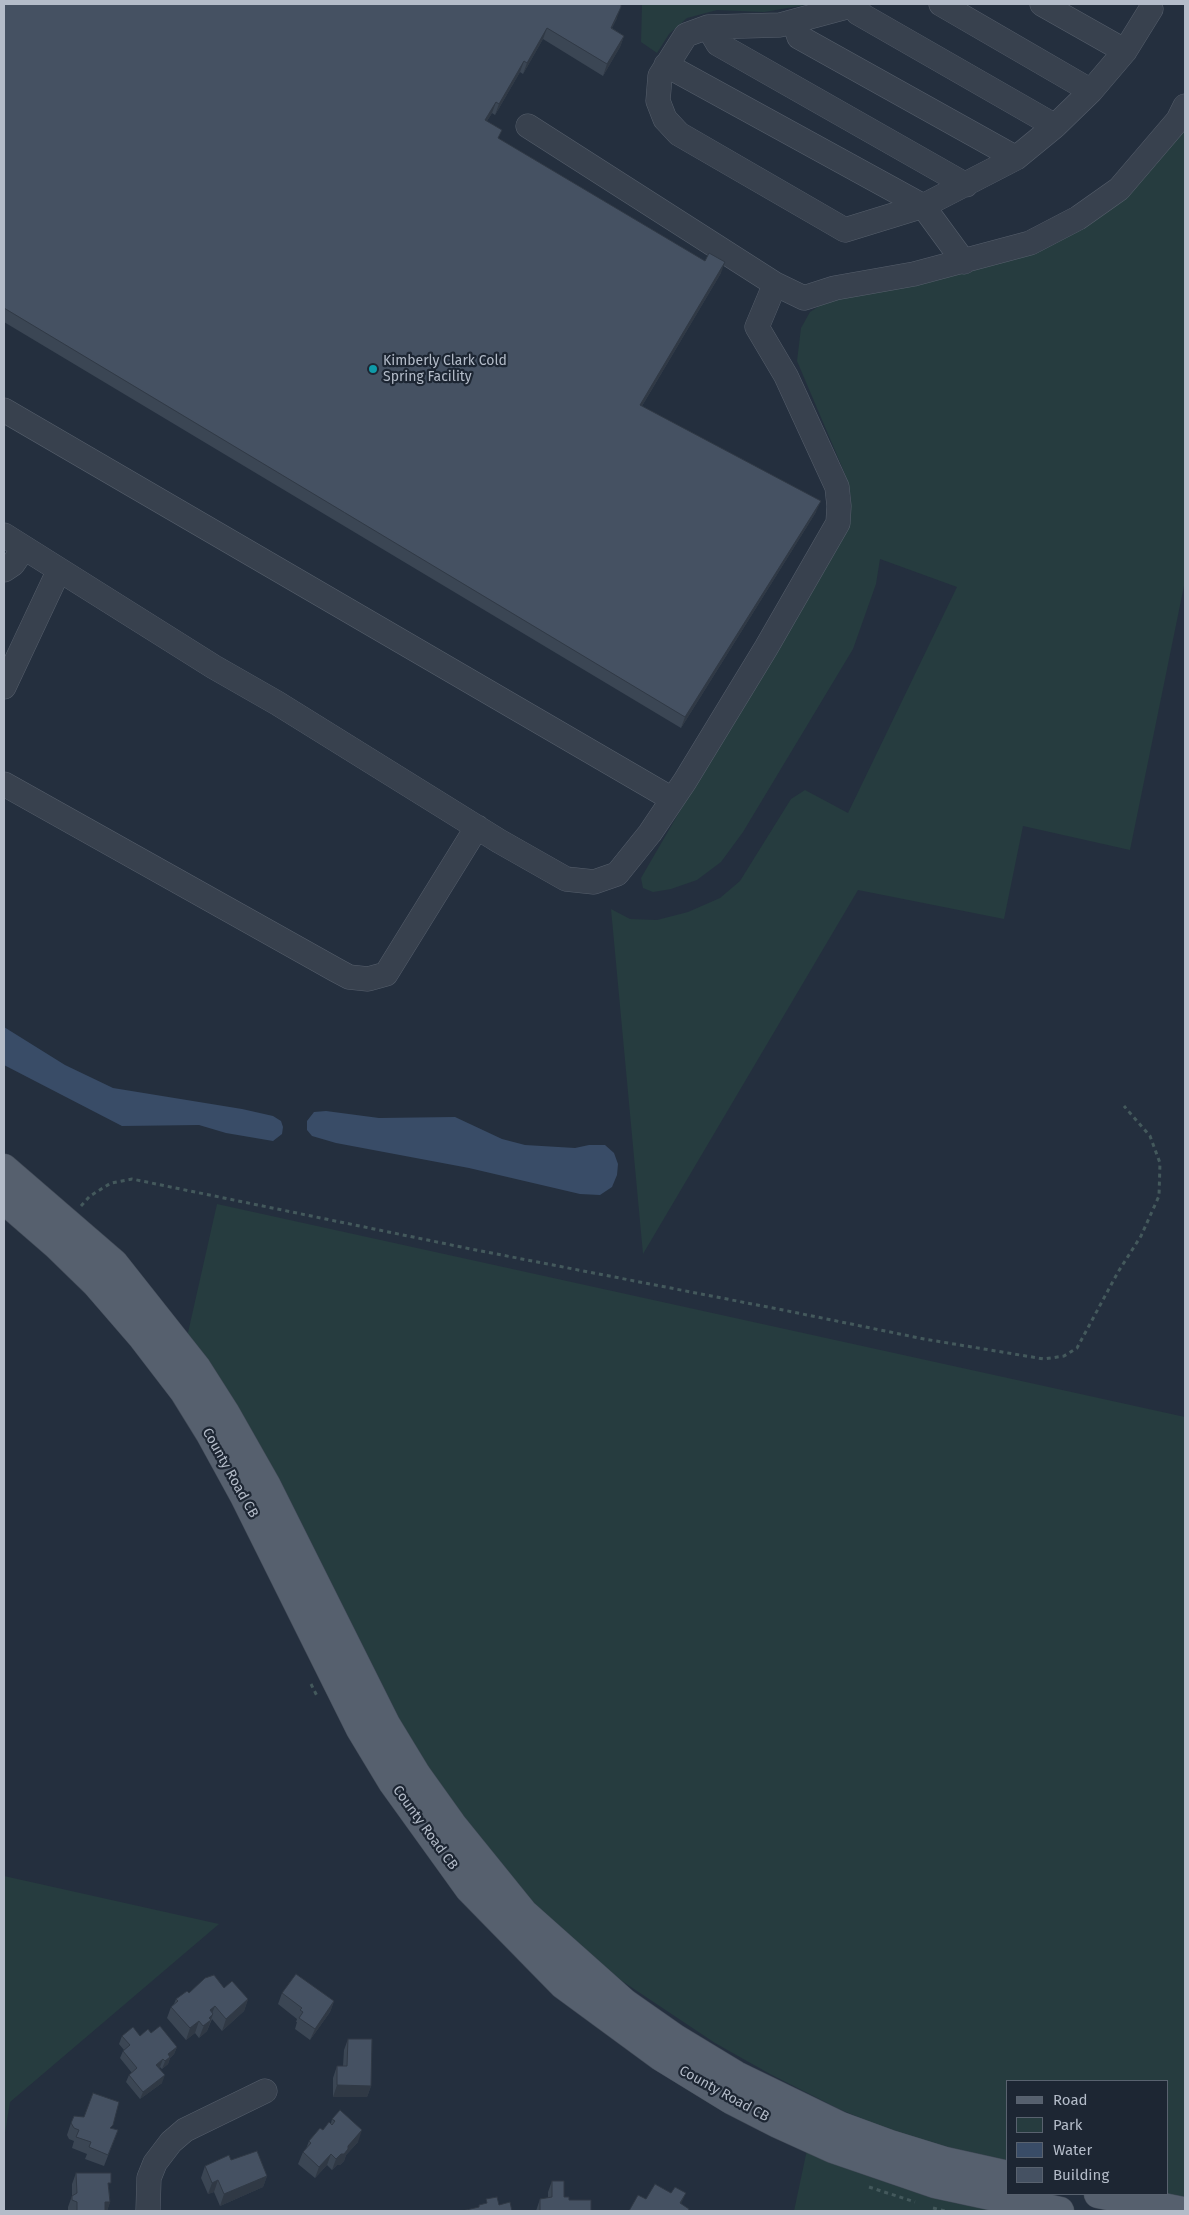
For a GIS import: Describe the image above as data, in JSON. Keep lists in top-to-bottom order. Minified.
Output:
{"streets":{"main road":["County Road CB"]},"places":["Kimberly Clark Cold Spring Facility"],"legend":["Road","Park","Water","Building"]}
